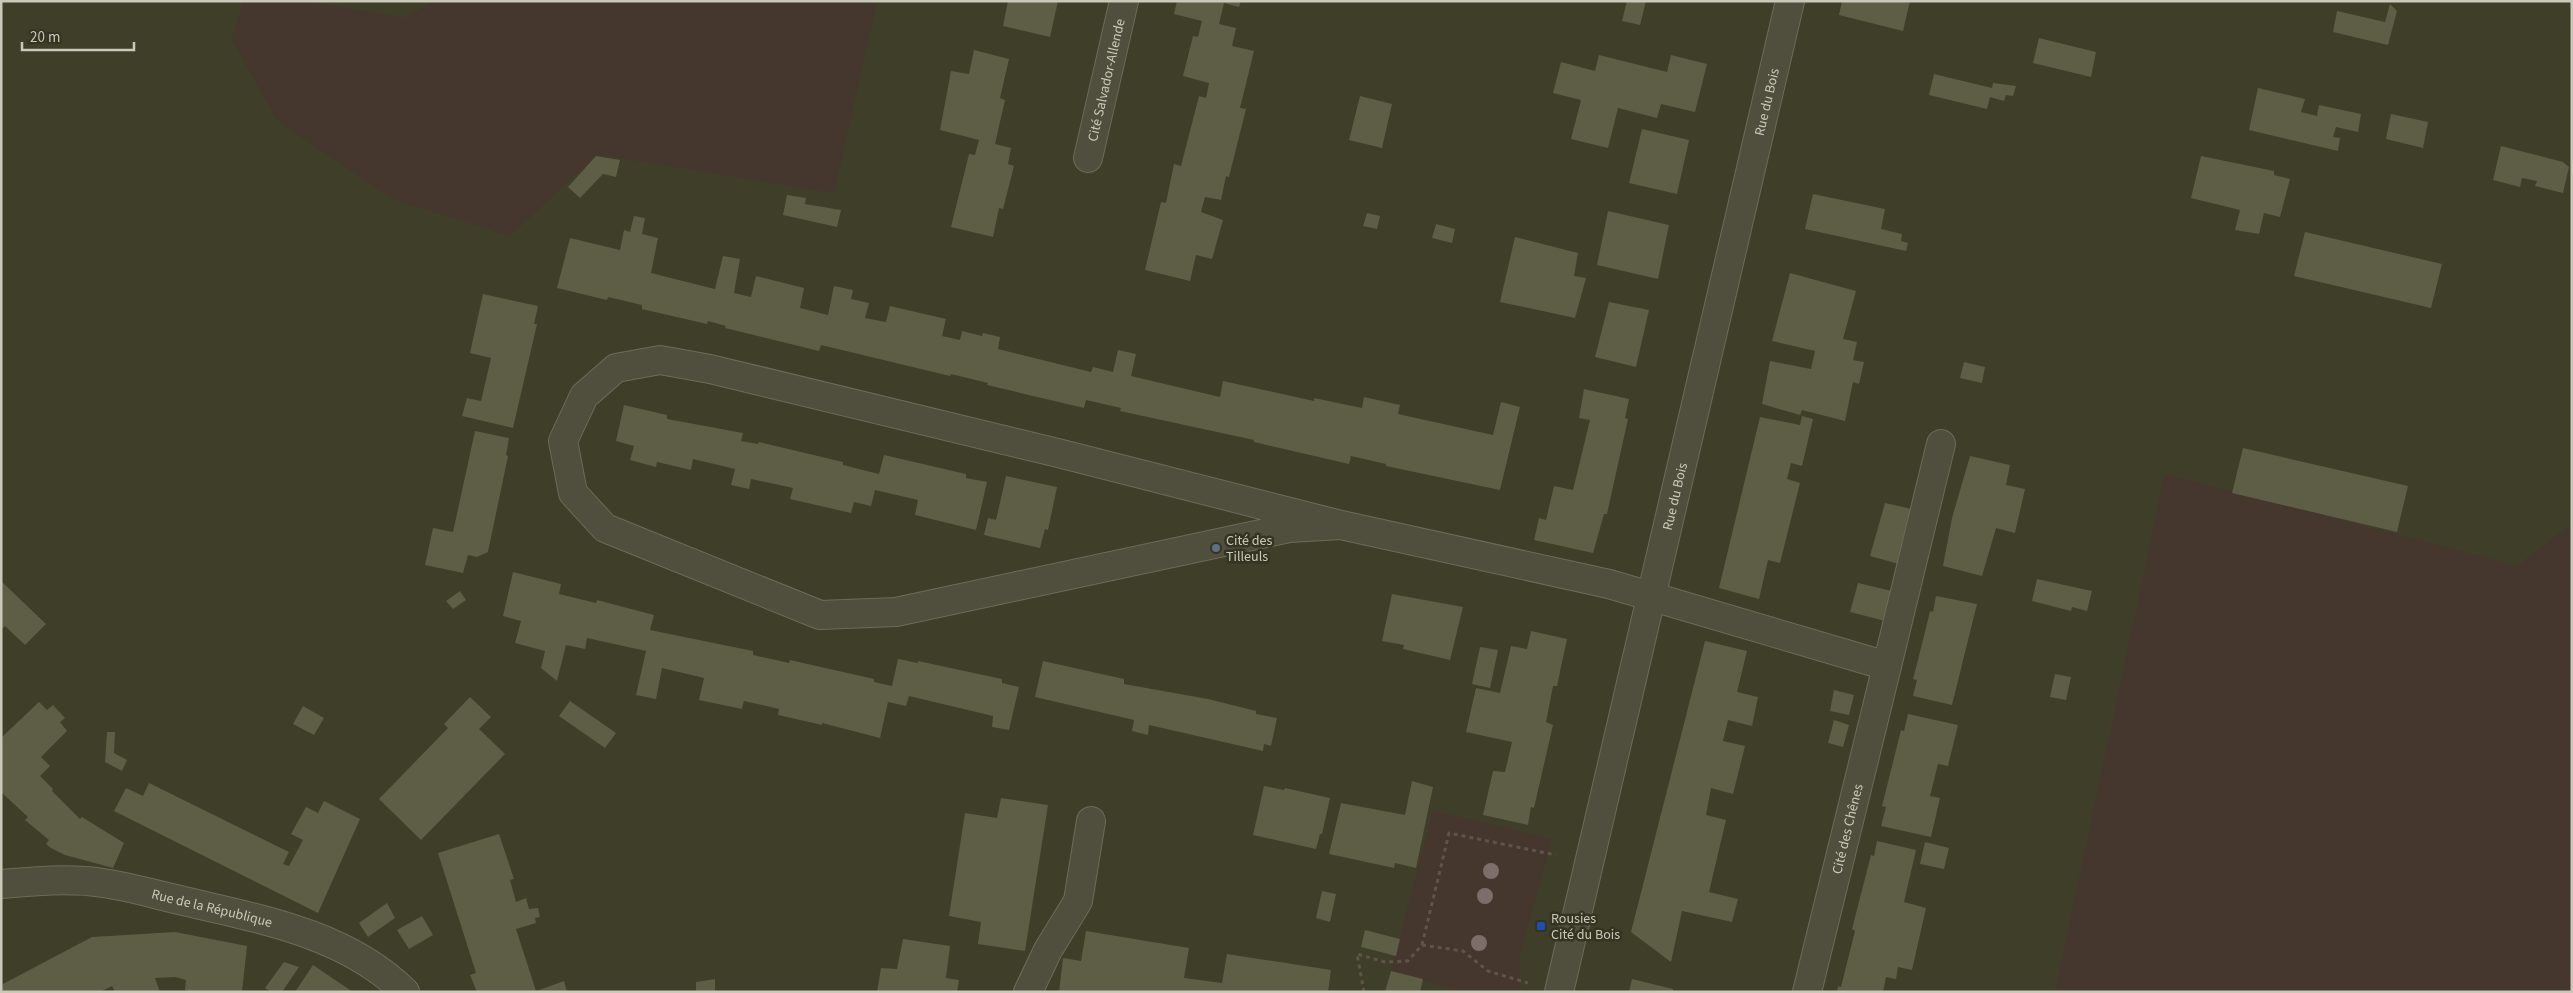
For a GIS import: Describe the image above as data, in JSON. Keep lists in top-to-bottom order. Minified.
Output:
{"streets":{"street":["Cité Salvador-Allende","Rue du Bois","Cité des Chênes","Rue de la République"]},"places":{"other":["Cité des Tilleuls"],"transit":["Rousies Cité du Bois"]},"scale_bar":"20 m"}
